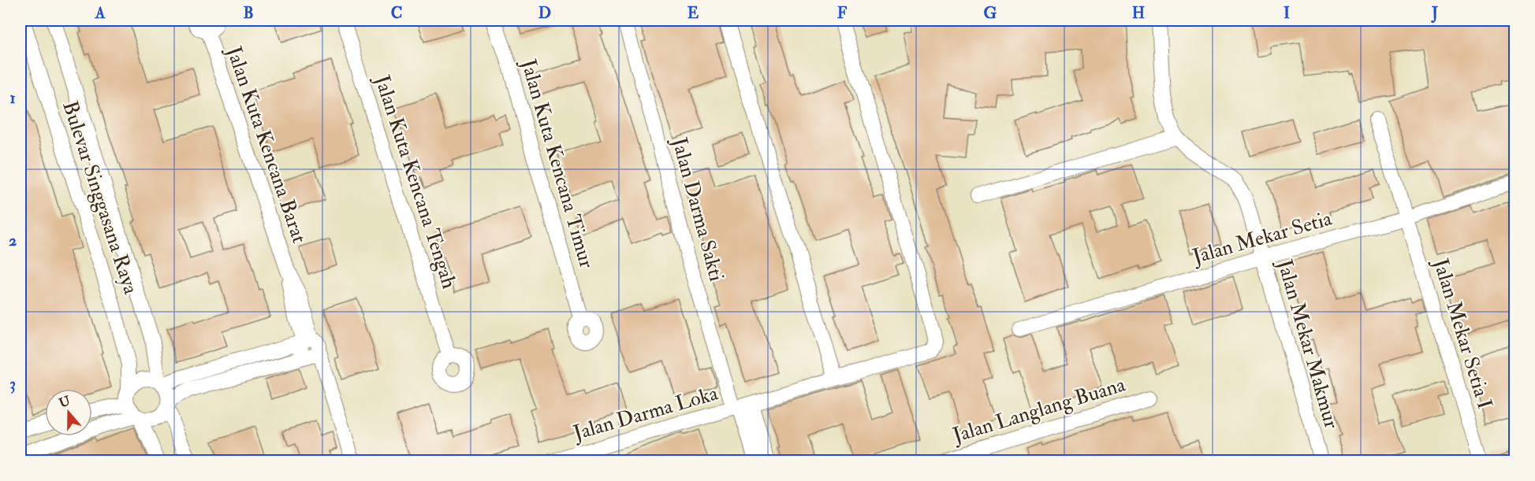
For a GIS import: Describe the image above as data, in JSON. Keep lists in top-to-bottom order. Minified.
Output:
{"streets":{"street":["Jalan Kuta Kencana Barat","Jalan Kuta Kencana Timur","Jalan Kuta Kencana Tengah","Bulevar Singgasana Raya","Jalan Darma Sakti","Jalan Mekar Setia","Jalan Mekar Setia I","Jalan Mekar Makmur","Jalan Langlang Buana","Jalan Darma Loka"]},"crossings":[["Jalan Darma Sakti","Jalan Darma Loka"],["Jalan Mekar Setia","Jalan Mekar Setia I"],["Jalan Mekar Setia","Jalan Mekar Makmur"]],"north":"top","grid":{"columns":["A","B","C","D","E","F","G","H","I","J"],"rows":["1","2","3"]}}
